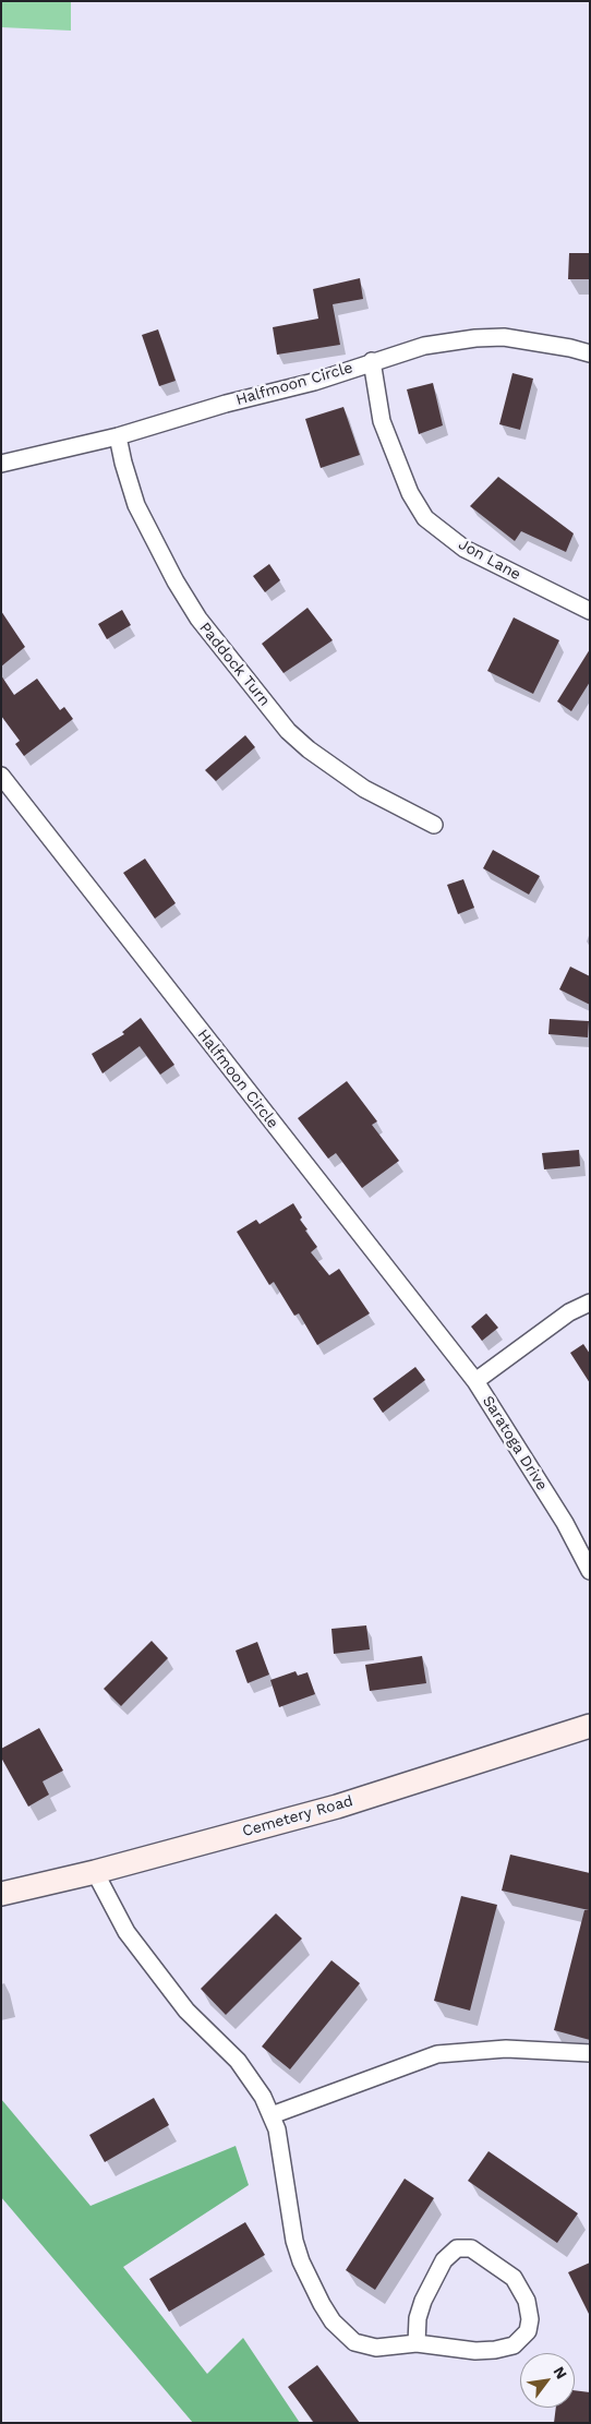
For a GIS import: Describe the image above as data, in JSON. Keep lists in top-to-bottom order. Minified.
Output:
{"streets":{"street":["Halfmoon Circle","Jon Lane","Paddock Turn","Saratoga Drive","Cemetery Road"]},"crossings":[["Halfmoon Circle","Jon Lane"],["Halfmoon Circle","Paddock Turn"],["Halfmoon Circle","Saratoga Drive"]],"north":"top right"}
